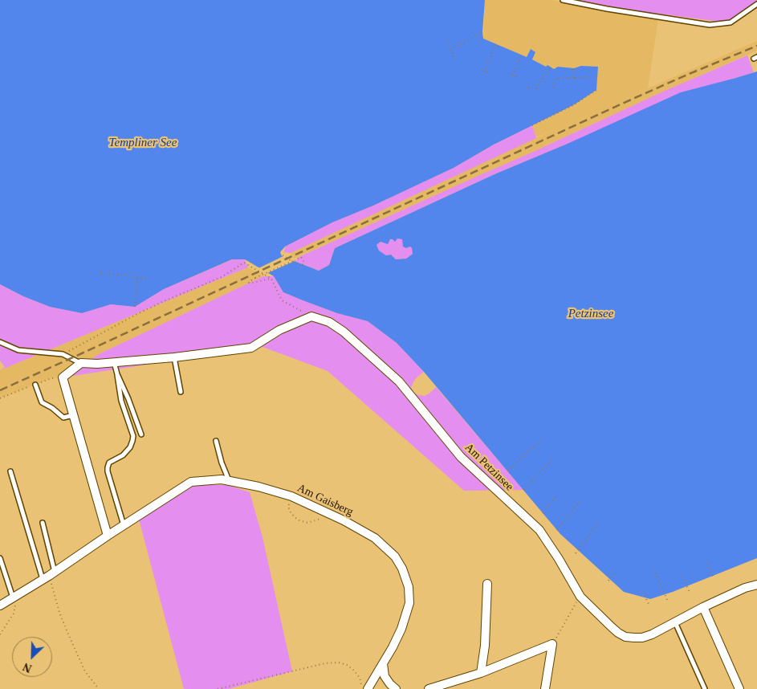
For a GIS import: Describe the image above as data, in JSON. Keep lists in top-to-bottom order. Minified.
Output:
{"streets":{"street":["Am Petzinsee","Am Gaisberg"]},"water":["Templiner See","Petzinsee"],"north":"bottom left"}
